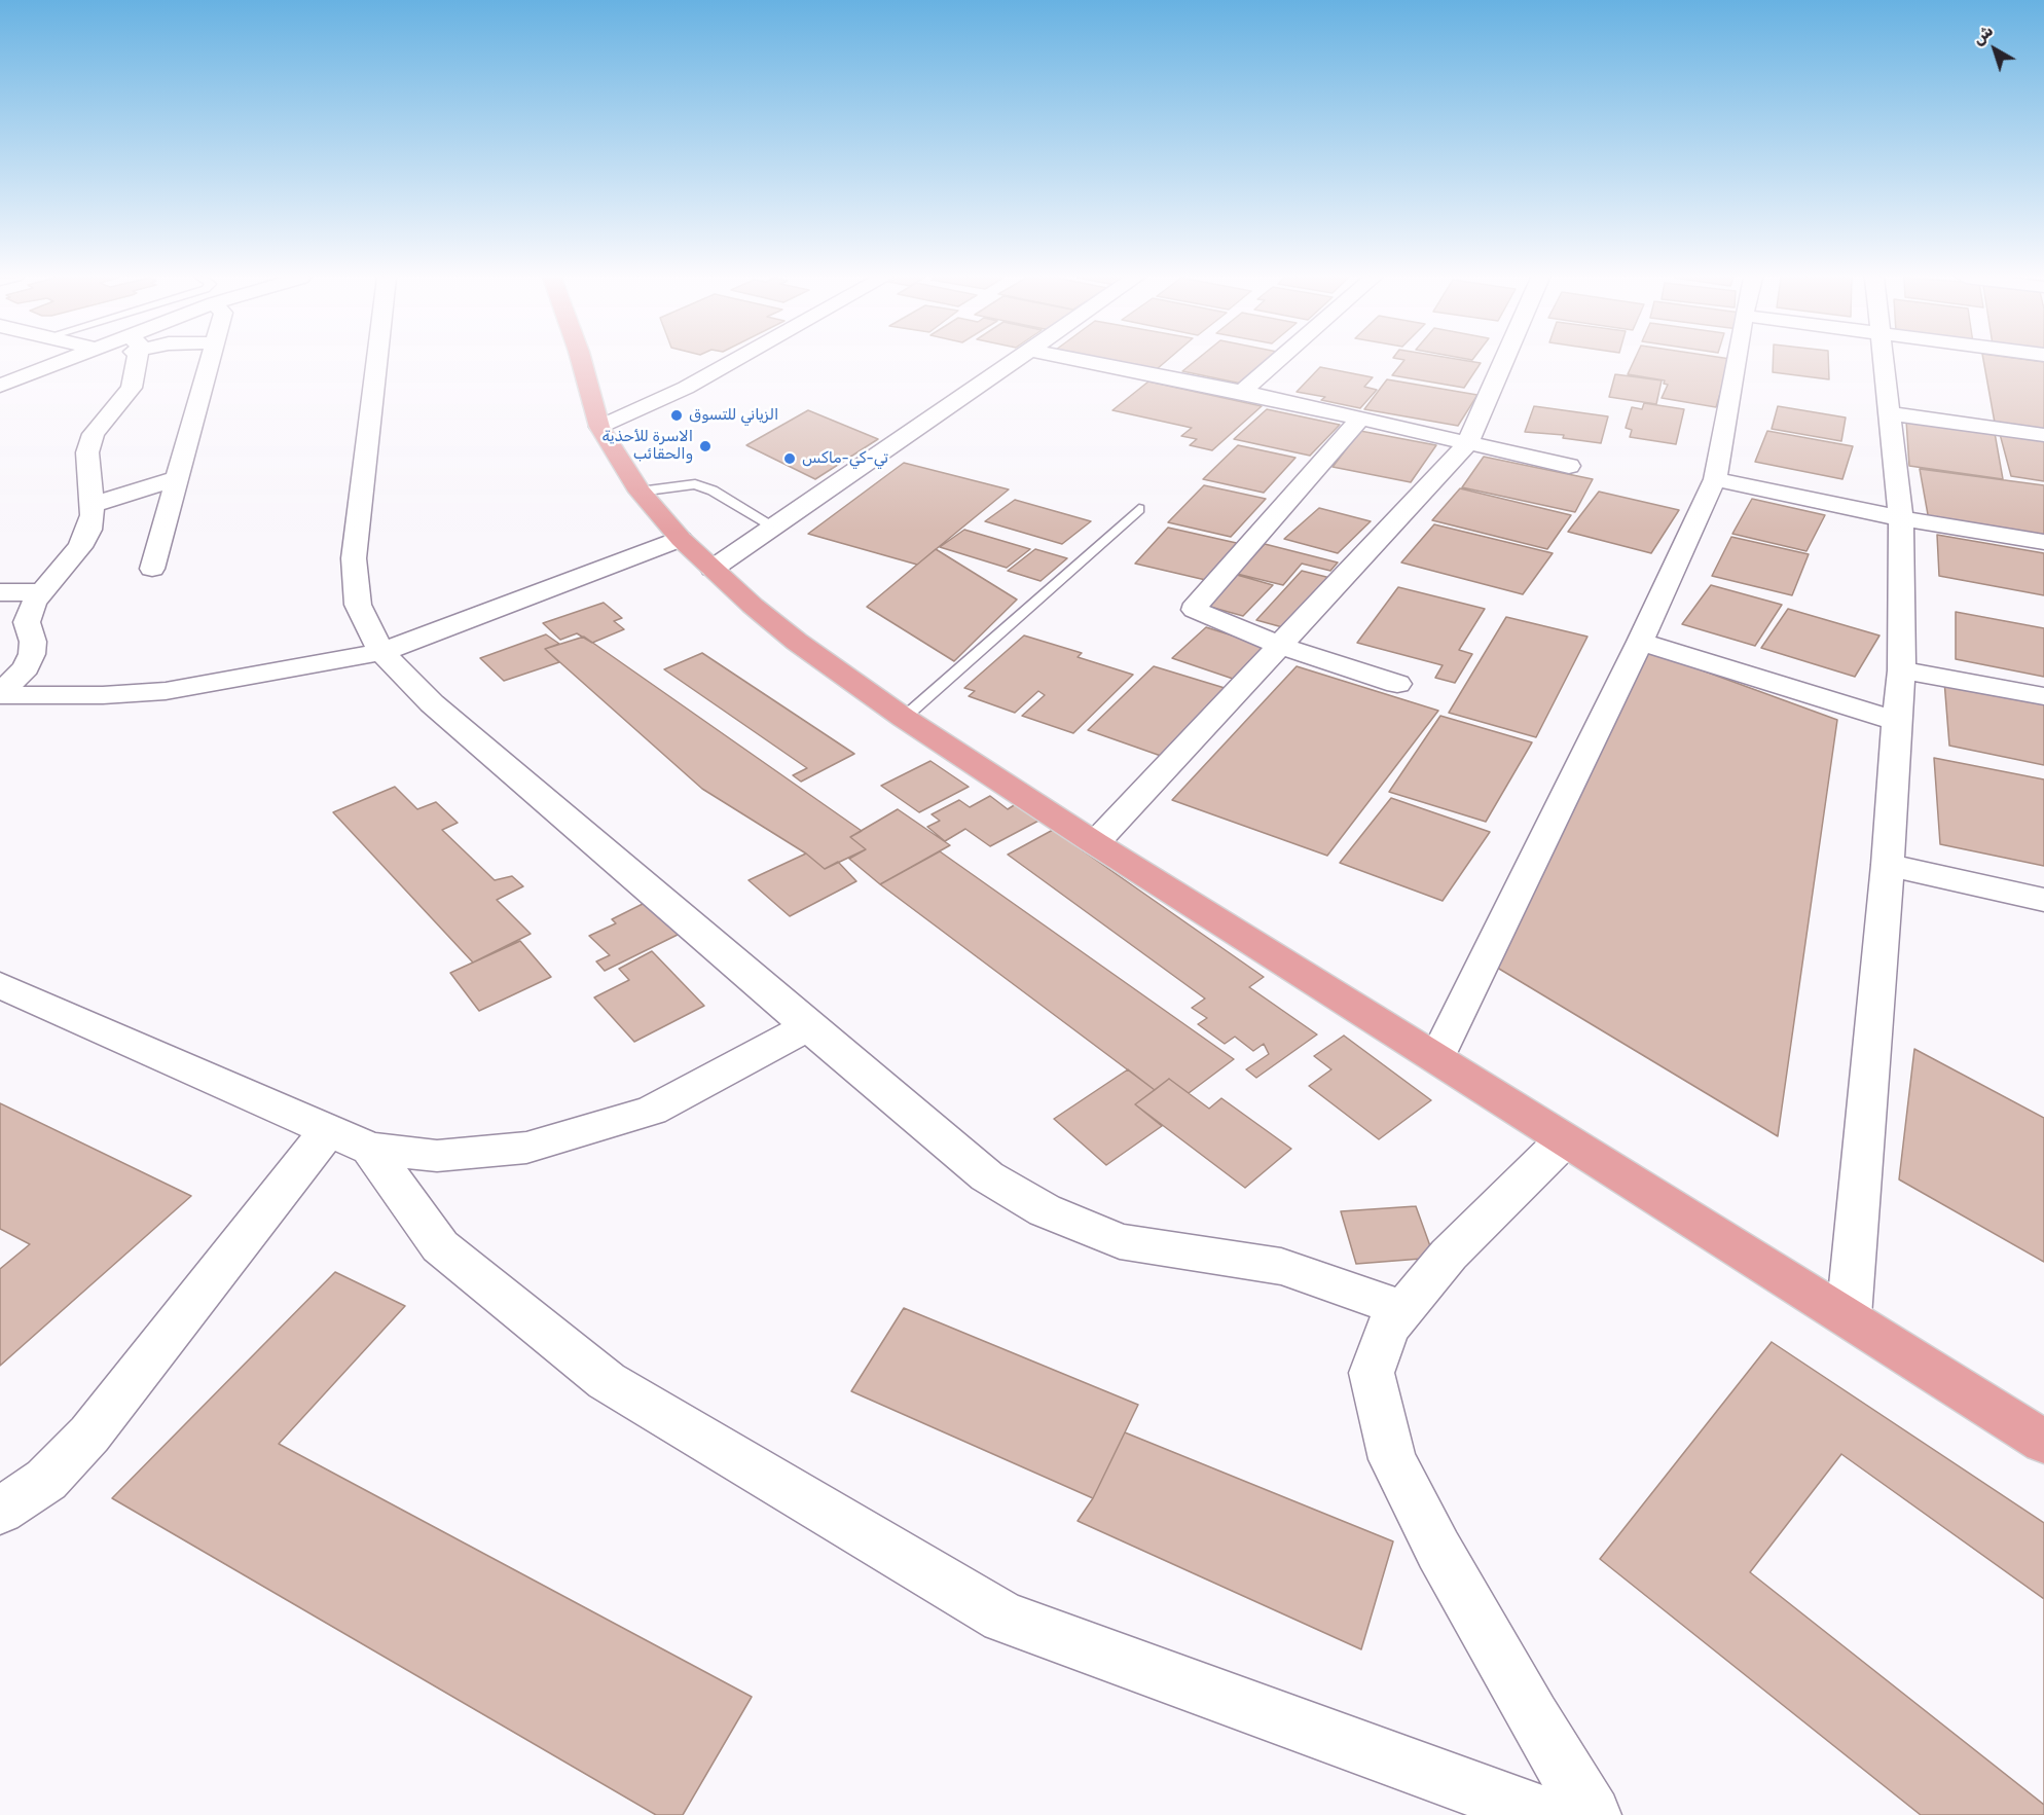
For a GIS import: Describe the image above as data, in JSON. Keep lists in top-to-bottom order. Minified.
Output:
{"places":["الزياني للتسوق","الاسرة للأحذية والحقائب","تي-كي-ماكس"],"north":"top left"}
